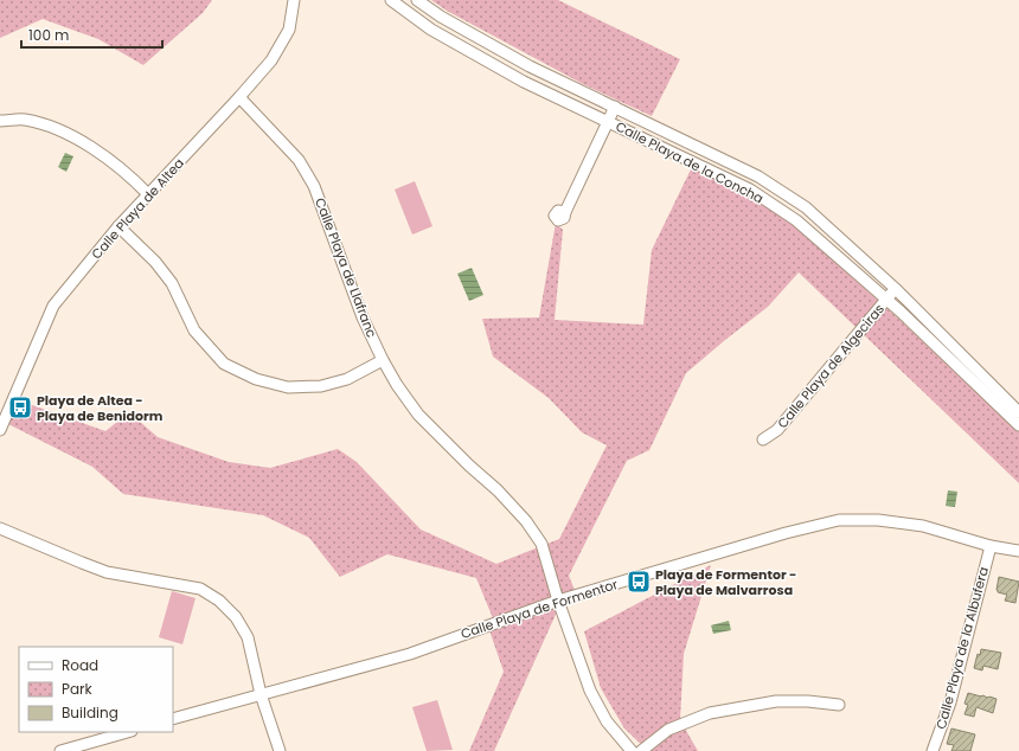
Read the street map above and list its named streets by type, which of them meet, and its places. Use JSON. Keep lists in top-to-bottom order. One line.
{"streets":{"street":["Calle Playa de la Concha","Calle Playa de Altea","Calle Playa de Llafranc","Calle Playa de Algeciras","Calle Playa de Formentor","Calle Playa de la Albufera"]},"crossings":[["Calle Playa de la Concha","Calle Playa de Algeciras"],["Calle Playa de Altea","Calle Playa de Llafranc"],["Calle Playa de Llafranc","Calle Playa de Formentor"],["Calle Playa de Formentor","Calle Playa de la Albufera"]],"places":{"bus stop":["Playa de Altea - Playa de Benidorm","Playa de Formentor - Playa de Malvarrosa"]},"legend":["Road","Park","Building"],"scale_bar":"100 m"}
